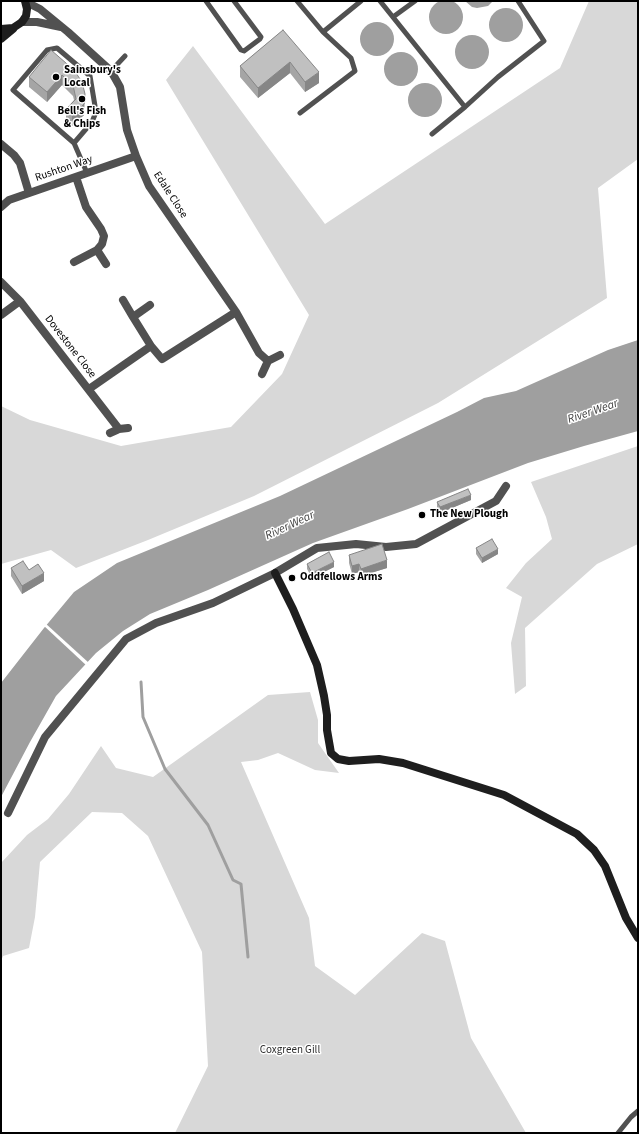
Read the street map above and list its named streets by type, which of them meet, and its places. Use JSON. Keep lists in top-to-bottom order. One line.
{"streets":{"street":["Rushton Way","Edale Close","Dovestone Close"]},"crossings":[["Rushton Way","Edale Close"]],"water":["River Wear"],"parks":["Coxgreen Gill"],"places":["Sainsbury's Local","Bell's Fish & Chips","The New Plough","Oddfellows Arms"]}
